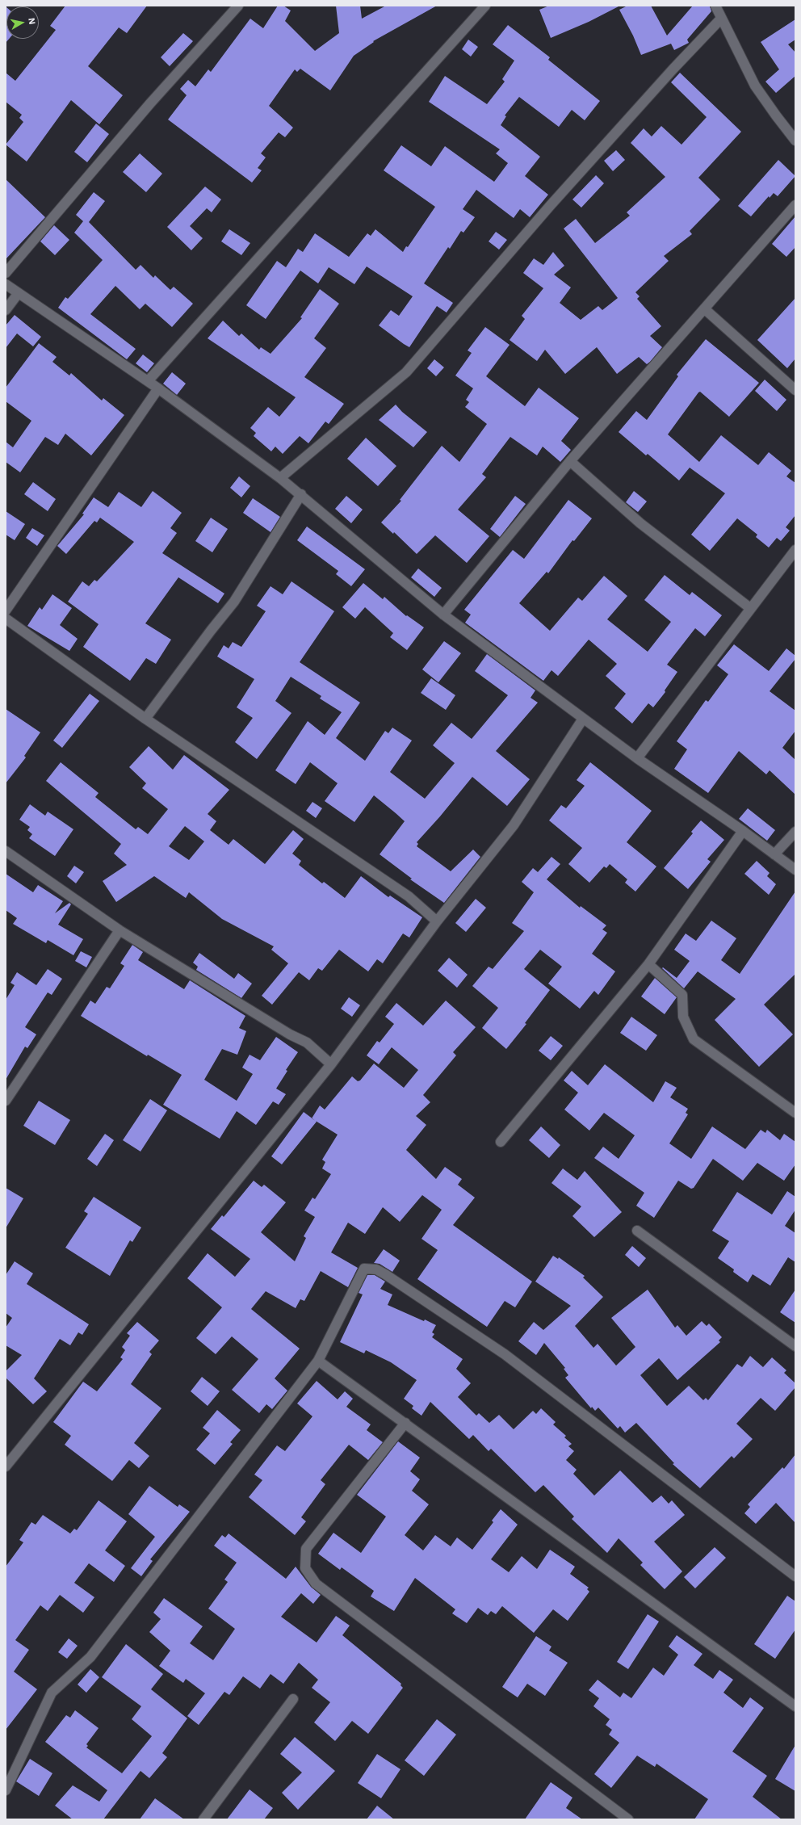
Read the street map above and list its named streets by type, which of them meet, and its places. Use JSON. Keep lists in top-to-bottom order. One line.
{"north":"right"}
